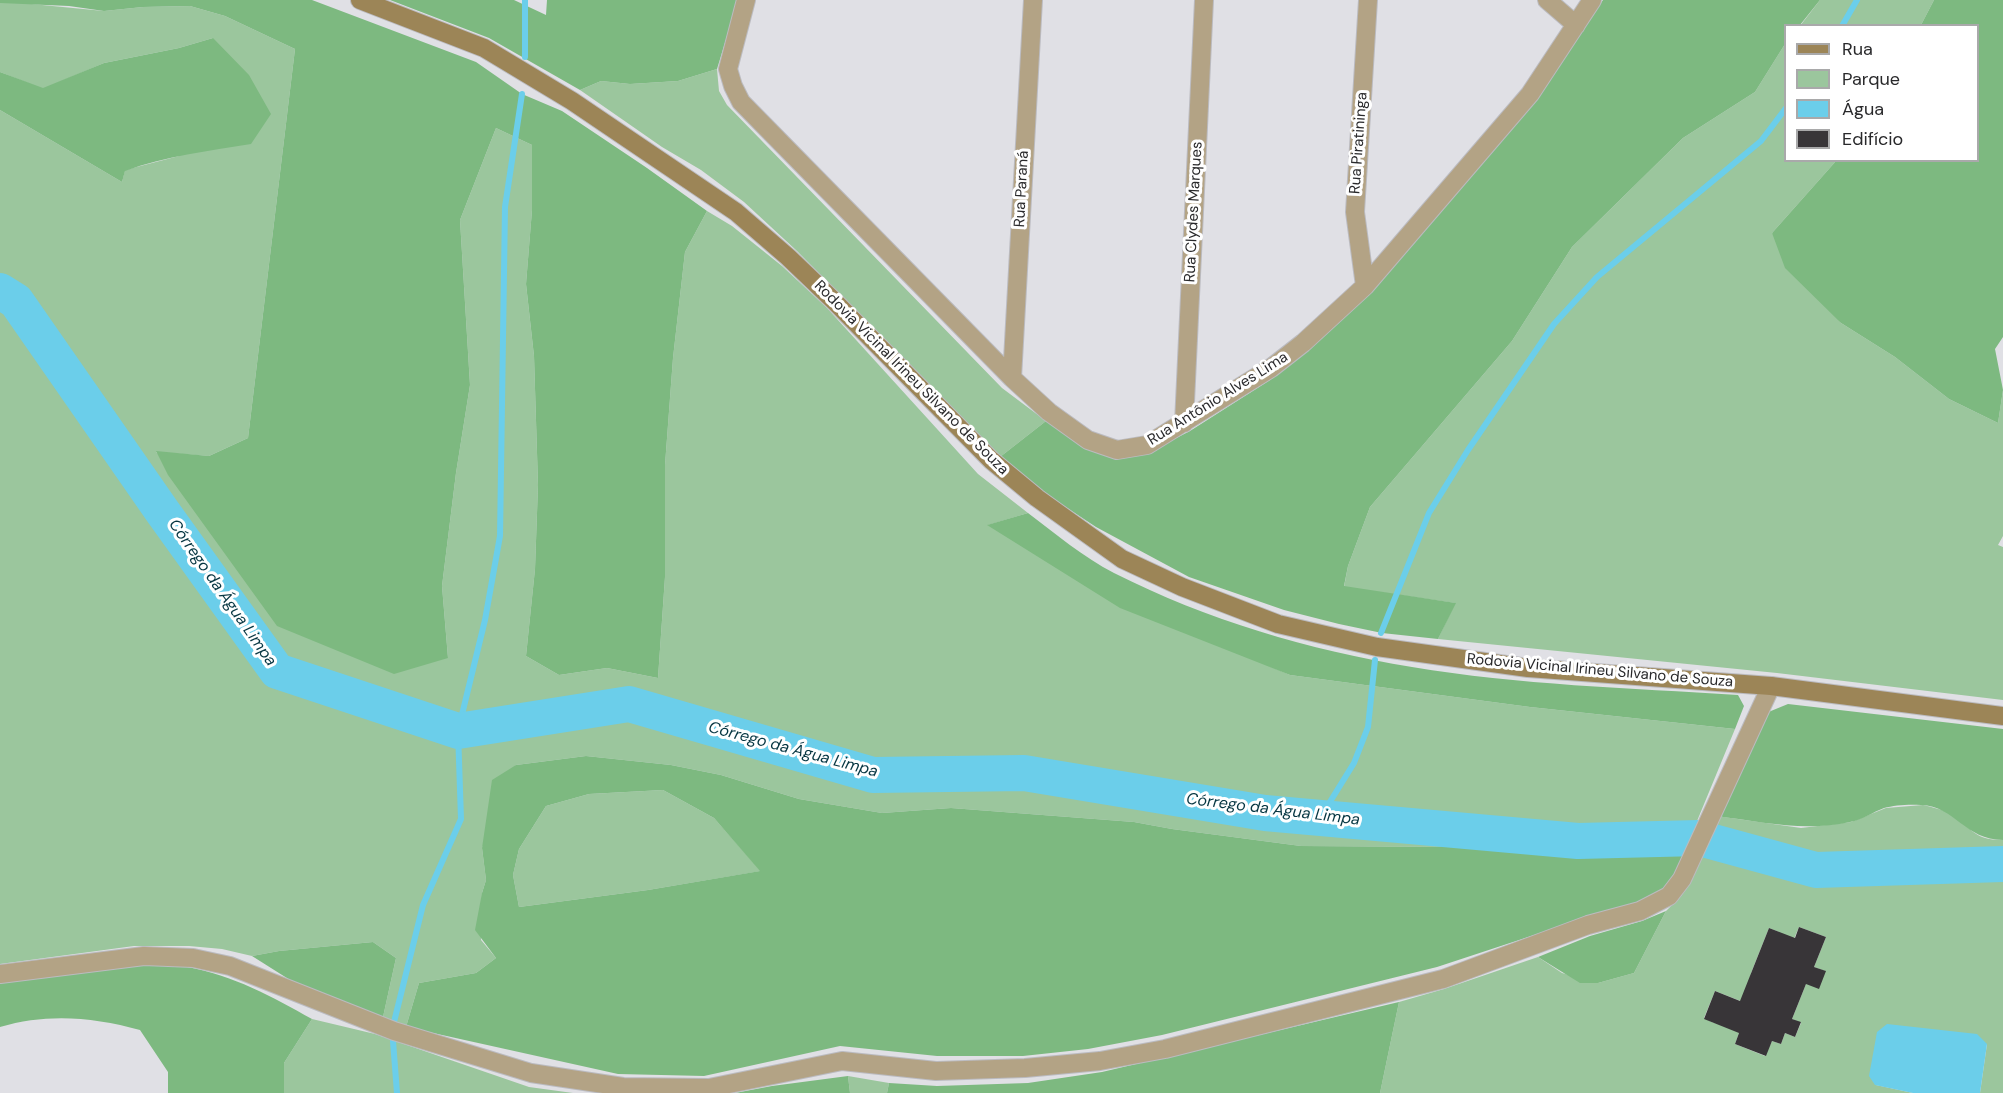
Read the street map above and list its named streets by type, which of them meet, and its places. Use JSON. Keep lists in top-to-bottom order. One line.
{"streets":{"main road":["Rodovia Vicinal Irineu Silvano de Souza"],"street":["Rua Piratininga","Rua Paraná","Rua Clydes Marques","Rua Antônio Alves Lima"]},"crossings":[["Rua Piratininga","Rua Antônio Alves Lima"],["Rua Paraná","Rua Antônio Alves Lima"],["Rua Clydes Marques","Rua Antônio Alves Lima"]],"water":["Córrego da Água Limpa"],"legend":["Rua","Parque","Água","Edifício"]}
